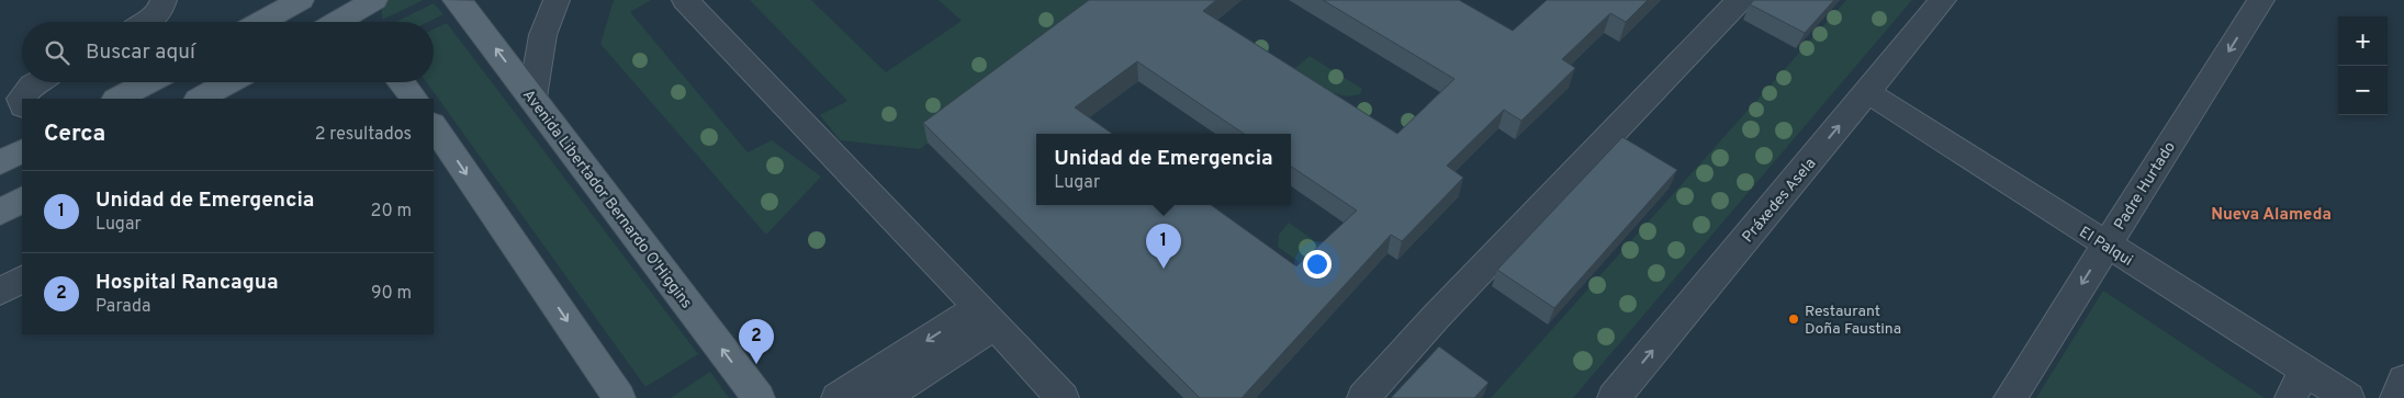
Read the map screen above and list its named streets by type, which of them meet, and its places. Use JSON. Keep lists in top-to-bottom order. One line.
{"streets":{"main road":["Avenida Libertador Bernardo O'Higgins"],"street":["Padre Hurtado","Práxedes Asela","El Palqui"]},"crossings":[["Padre Hurtado","El Palqui"],["Práxedes Asela","El Palqui"]],"one_way":["Padre Hurtado"],"districts":["Nueva Alameda"],"places":["Restaurant Doña Faustina"],"page":{"map_buttons":["+","−"],"search":"Buscar aquí","heading":["Cerca","2 resultados"],"popup":["Unidad de Emergencia","Lugar"],"list":[{"mark":"1","name":"Unidad de Emergencia","note":"Lugar","value":"20 m"},{"mark":"2","name":"Hospital Rancagua","note":"Parada","value":"90 m"}],"pins":["1","2"]}}
